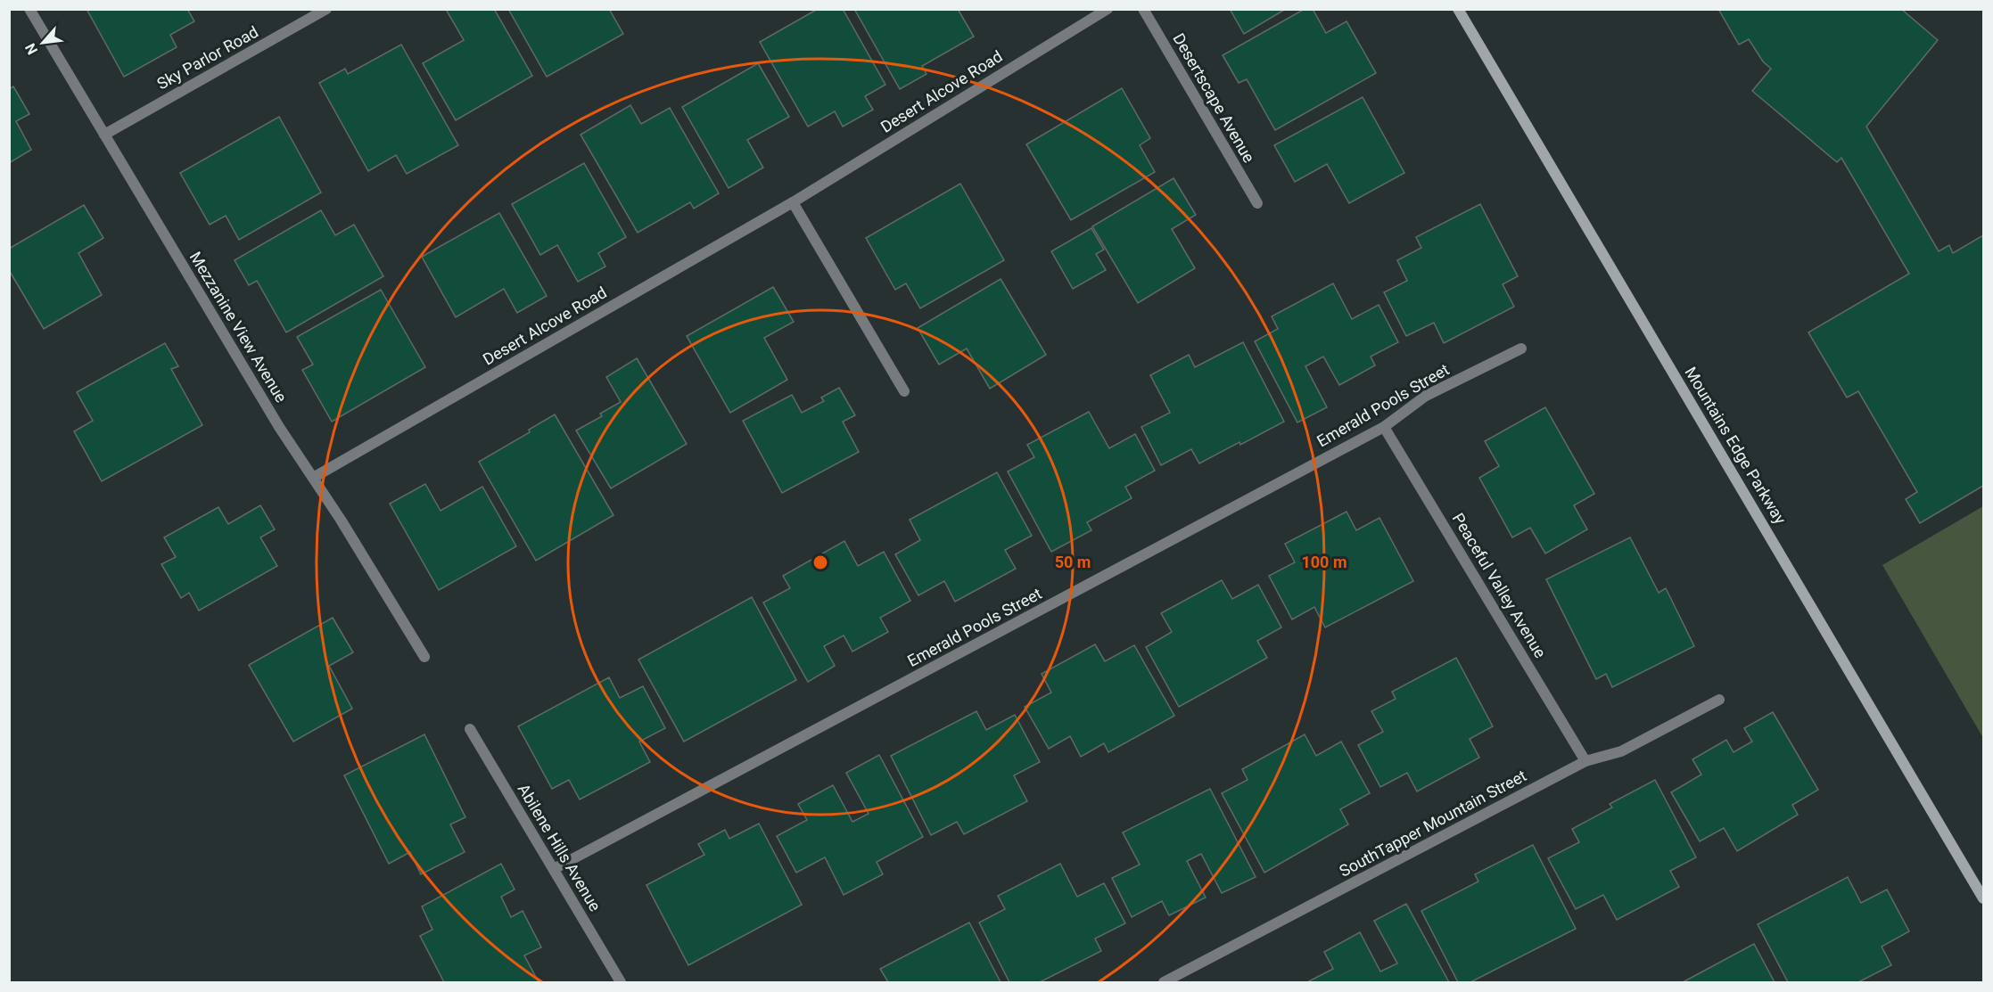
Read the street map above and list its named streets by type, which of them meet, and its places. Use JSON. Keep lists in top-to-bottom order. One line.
{"streets":{"street":["Sky Parlor Road","Desert Alcove Road","Desertscape Avenue","Mezzanine View Avenue","Emerald Pools Street","Mountains Edge Parkway","Peaceful Valley Avenue","SouthTapper Mountain Street","Abilene Hills Avenue"]},"crossings":[["Sky Parlor Road","Mezzanine View Avenue"],["Desert Alcove Road","Mezzanine View Avenue"],["Emerald Pools Street","Peaceful Valley Avenue"],["Emerald Pools Street","Abilene Hills Avenue"],["Peaceful Valley Avenue","SouthTapper Mountain Street"]],"north":"bottom left","rings":["50 m","100 m"]}
